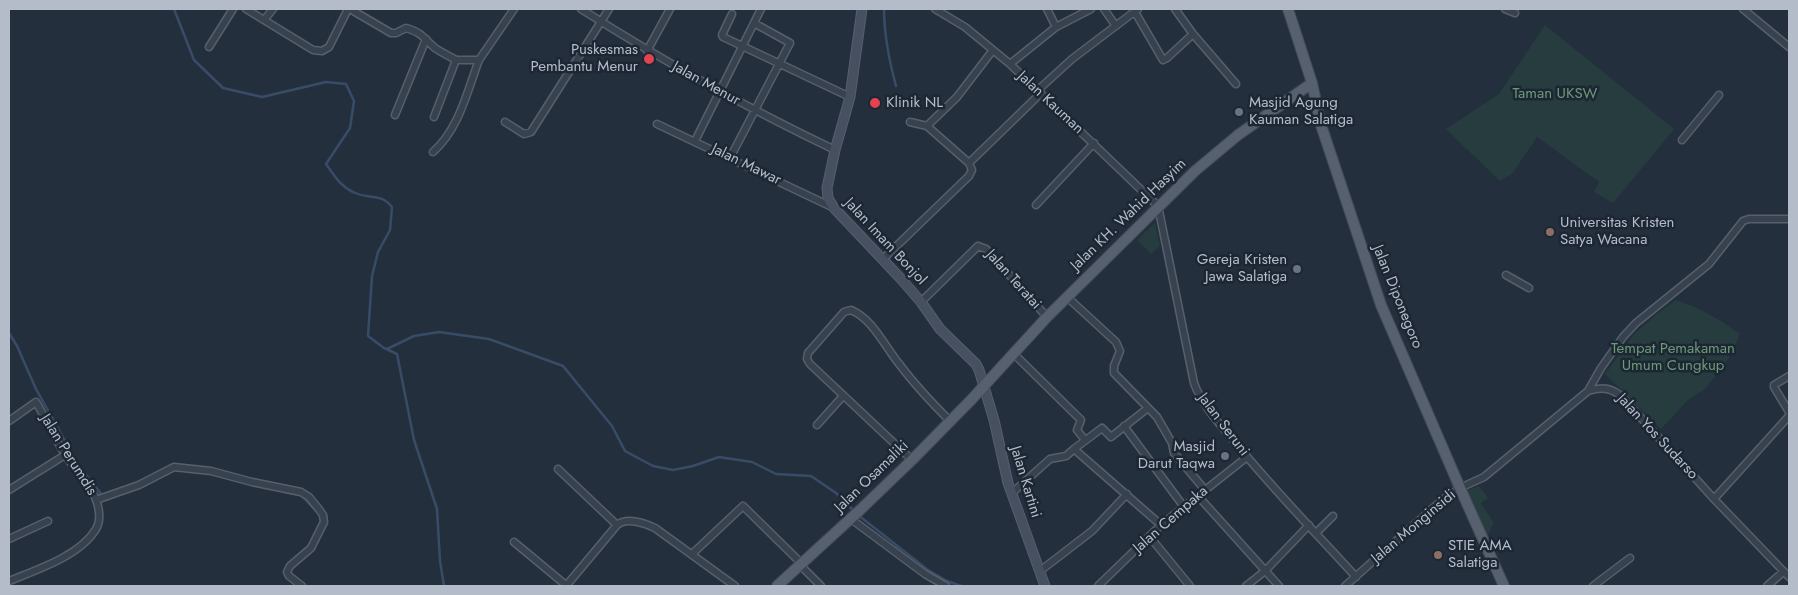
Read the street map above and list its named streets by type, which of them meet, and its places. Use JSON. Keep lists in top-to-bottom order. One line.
{"streets":{"main road":["Jalan KH. Wahid Hasyim","Jalan Imam Bonjol","Jalan Diponegoro","Jalan Osamaliki","Jalan Kartini"],"street":["Jalan Menur","Jalan Kauman","Jalan Mawar","Jalan Teratai","Jalan Seruni","Jalan Yos Sudarso","Jalan Perumdis","Jalan Cempaka","Jalan Monginsidi"]},"crossings":[["Jalan Menur","Jalan Imam Bonjol"],["Jalan Kauman","Jalan KH. Wahid Hasyim"],["Jalan Kauman","Jalan Seruni"],["Jalan Mawar","Jalan Imam Bonjol"],["Jalan KH. Wahid Hasyim","Jalan Imam Bonjol"],["Jalan KH. Wahid Hasyim","Jalan Teratai"],["Jalan KH. Wahid Hasyim","Jalan Diponegoro"],["Jalan KH. Wahid Hasyim","Jalan Seruni"],["Jalan KH. Wahid Hasyim","Jalan Osamaliki"],["Jalan KH. Wahid Hasyim","Jalan Kartini"],["Jalan Imam Bonjol","Jalan Teratai"],["Jalan Imam Bonjol","Jalan Osamaliki"],["Jalan Imam Bonjol","Jalan Kartini"],["Jalan Diponegoro","Jalan Monginsidi"],["Jalan Seruni","Jalan Cempaka"],["Jalan Seruni","Jalan Monginsidi"],["Jalan Osamaliki","Jalan Kartini"]],"parks":["Taman UKSW","Tempat Pemakaman Umum Cungkup"],"places":["Puskesmas Pembantu Menur","Klinik NL","Masjid Agung Kauman Salatiga","Universitas Kristen Satya Wacana","Gereja Kristen Jawa Salatiga","Masjid Darut Taqwa","STIE AMA Salatiga"]}
